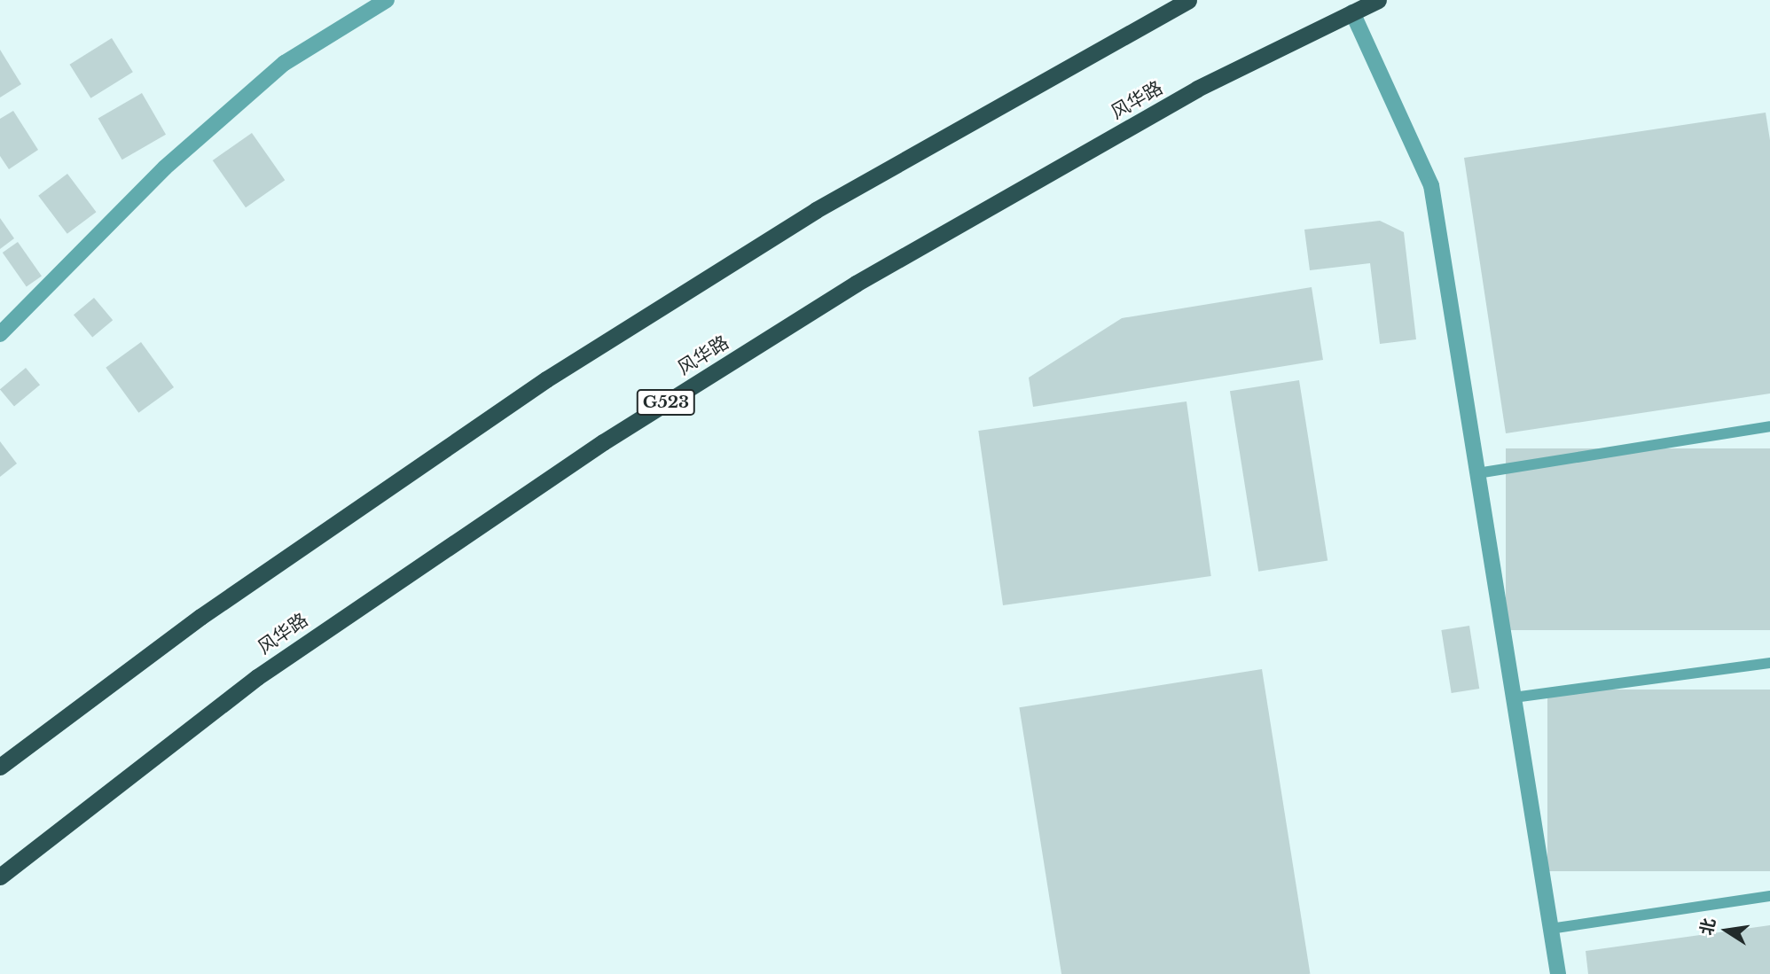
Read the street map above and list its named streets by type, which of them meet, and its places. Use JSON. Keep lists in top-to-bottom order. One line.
{"streets":{"highway":["风华路","G523"]},"north":"left"}
